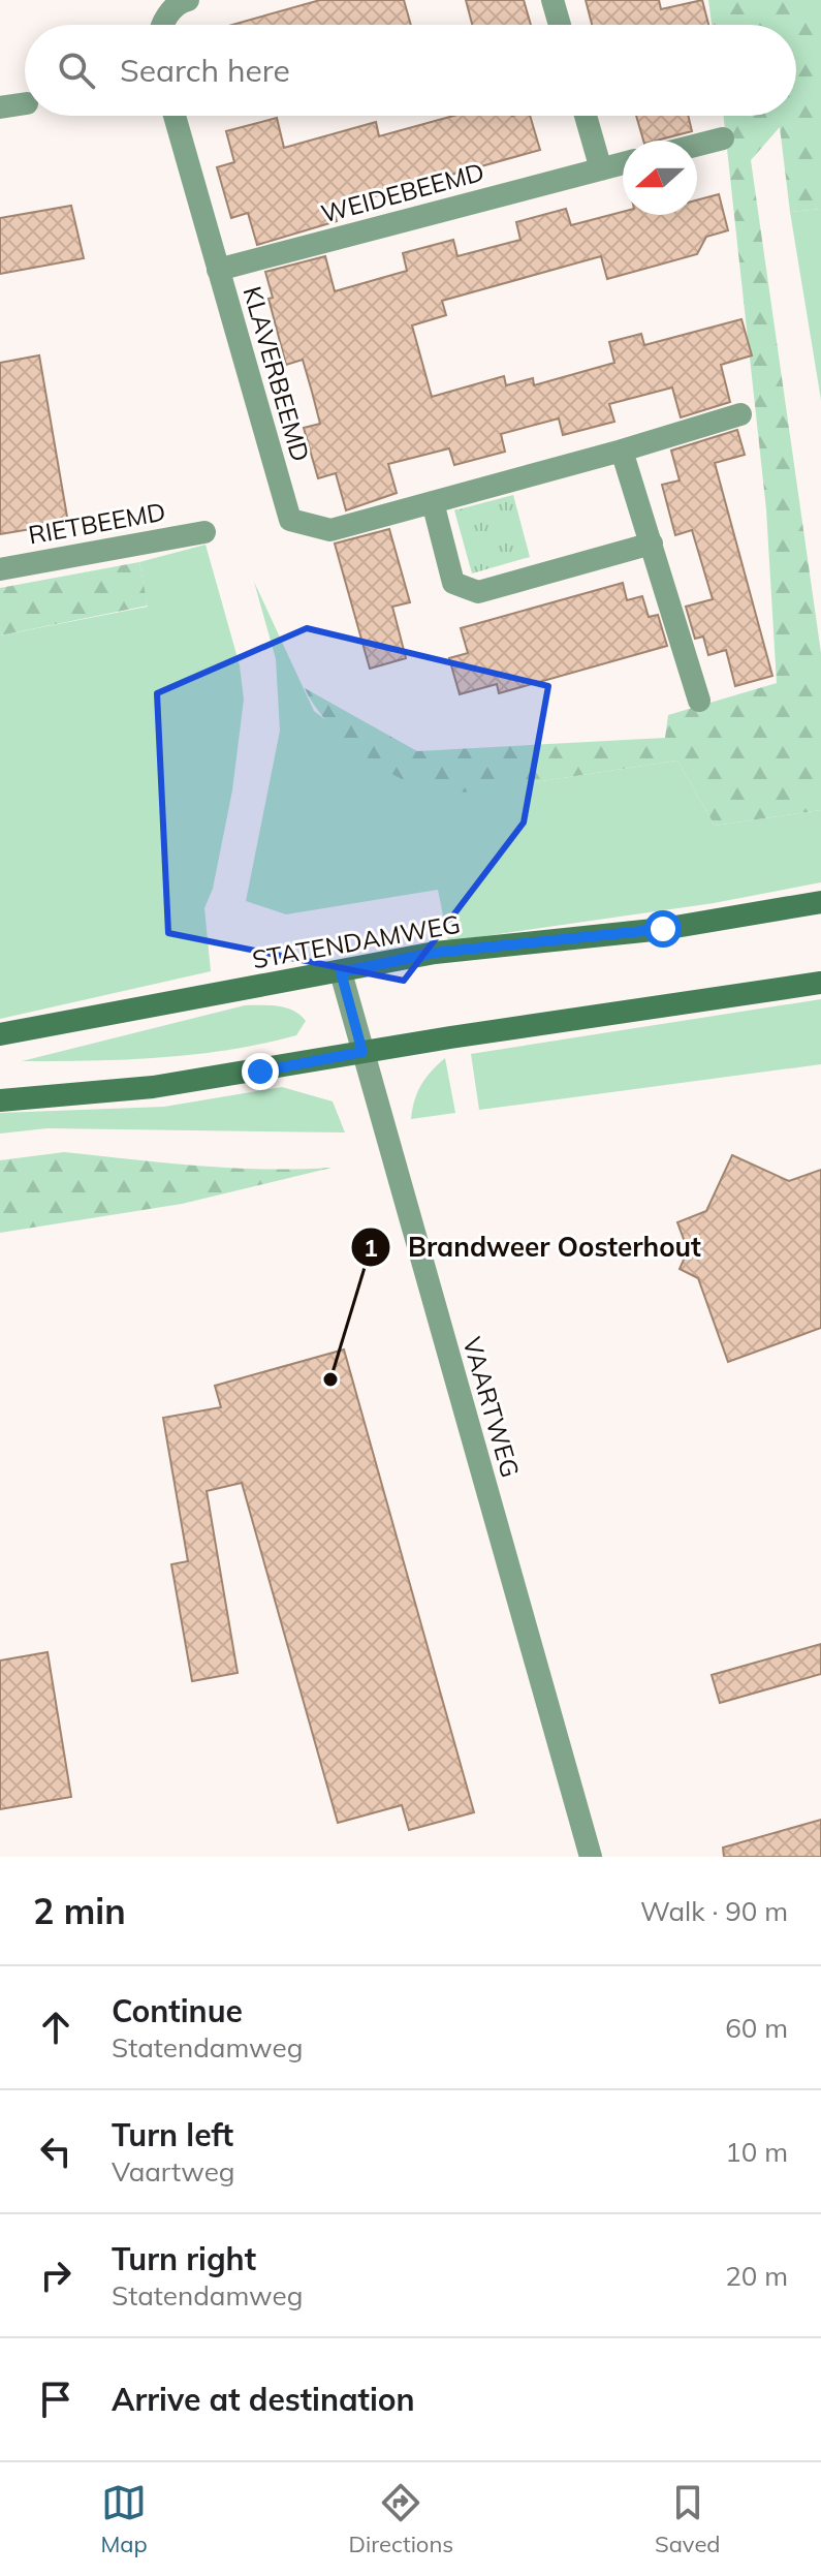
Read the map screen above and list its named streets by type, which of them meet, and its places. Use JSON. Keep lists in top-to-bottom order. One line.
{"streets":{"main road":["STATENDAMWEG"],"street":["WEIDEBEEMD","KLAVERBEEMD","RIETBEEMD","VAARTWEG"]},"crossings":[["WEIDEBEEMD","KLAVERBEEMD"],["STATENDAMWEG","VAARTWEG"]],"places":["Brandweer Oosterhout"],"north":"left","page":{"search":"Search here","heading":["2 min","Walk · 90 m"],"list":[["Continue","Statendamweg","60 m"],["Turn left","Vaartweg","10 m"],["Turn right","Statendamweg","20 m"],"Arrive at destination"],"nav":["Map","Directions","Saved"]}}
